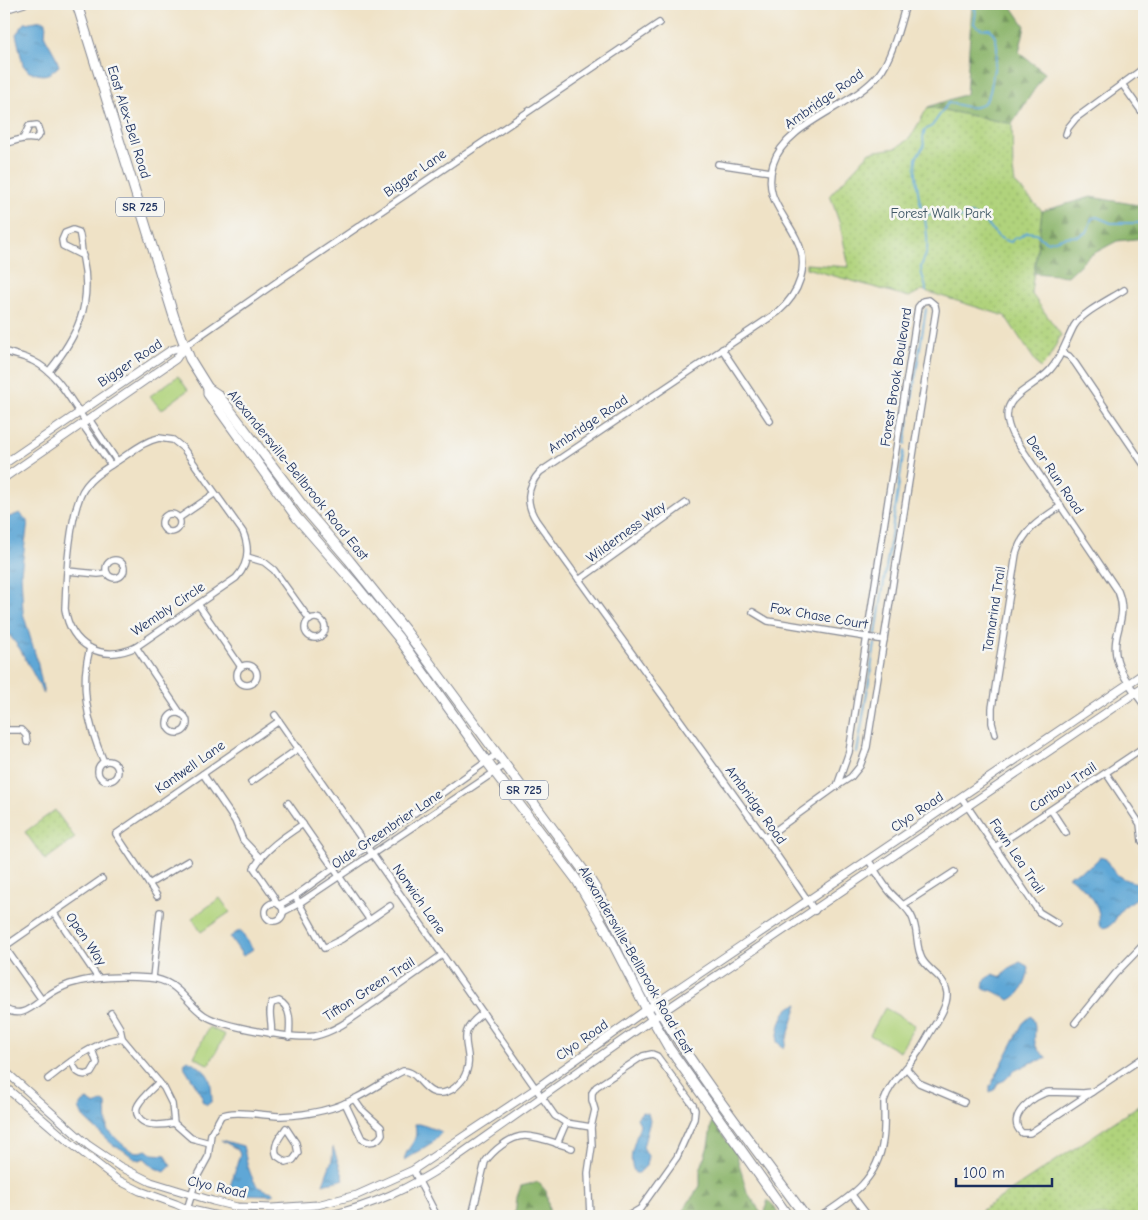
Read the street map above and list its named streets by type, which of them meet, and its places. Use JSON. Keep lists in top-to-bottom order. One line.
{"streets":{"main road":["East Alex-Bell Road","SR 725","Alexandersville-Bellbrook Road East"],"street":["Ambridge Road","Bigger Lane","Bigger Road","Forest Brook Boulevard","Deer Run Road","Wilderness Way","Wembly Circle","Tamarind Trail","Fox Chase Court","Kantwell Lane","Caribou Trail","Clyo Road","Olde Greenbrier Lane","Fawn Lea Trail","Norwich Lane","Open Way","Tifton Green Trail"]},"crossings":[["Ambridge Road","Forest Brook Boulevard"],["Ambridge Road","Wilderness Way"],["Ambridge Road","Clyo Road"],["East Alex-Bell Road","Bigger Lane"],["East Alex-Bell Road","Bigger Road"],["East Alex-Bell Road","Alexandersville-Bellbrook Road East"],["Bigger Lane","Bigger Road"],["Forest Brook Boulevard","Fox Chase Court"],["Alexandersville-Bellbrook Road East","Clyo Road"],["Alexandersville-Bellbrook Road East","Olde Greenbrier Lane"],["Deer Run Road","Tamarind Trail"],["Deer Run Road","Clyo Road"],["Kantwell Lane","Norwich Lane"],["Caribou Trail","Fawn Lea Trail"],["Clyo Road","Fawn Lea Trail"],["Clyo Road","Norwich Lane"],["Olde Greenbrier Lane","Norwich Lane"],["Norwich Lane","Tifton Green Trail"],["Open Way","Tifton Green Trail"]],"parks":["Forest Walk Park"],"scale_bar":"100 m"}
